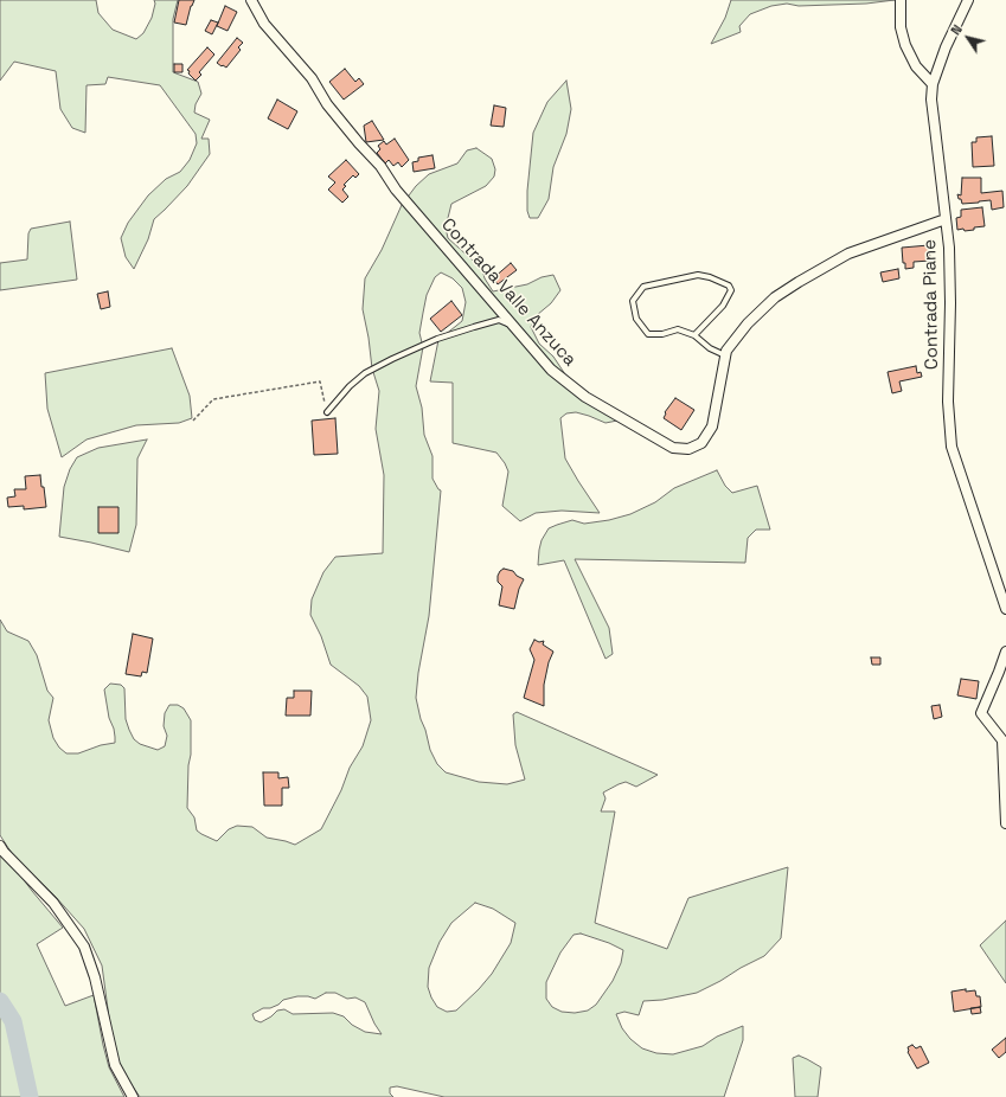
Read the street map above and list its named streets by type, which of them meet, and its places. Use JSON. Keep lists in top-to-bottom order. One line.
{"streets":{"street":["Contrada Valle Anzuca","Contrada Piane"]},"crossings":[["Contrada Valle Anzuca","Contrada Piane"]],"north":"top left"}
